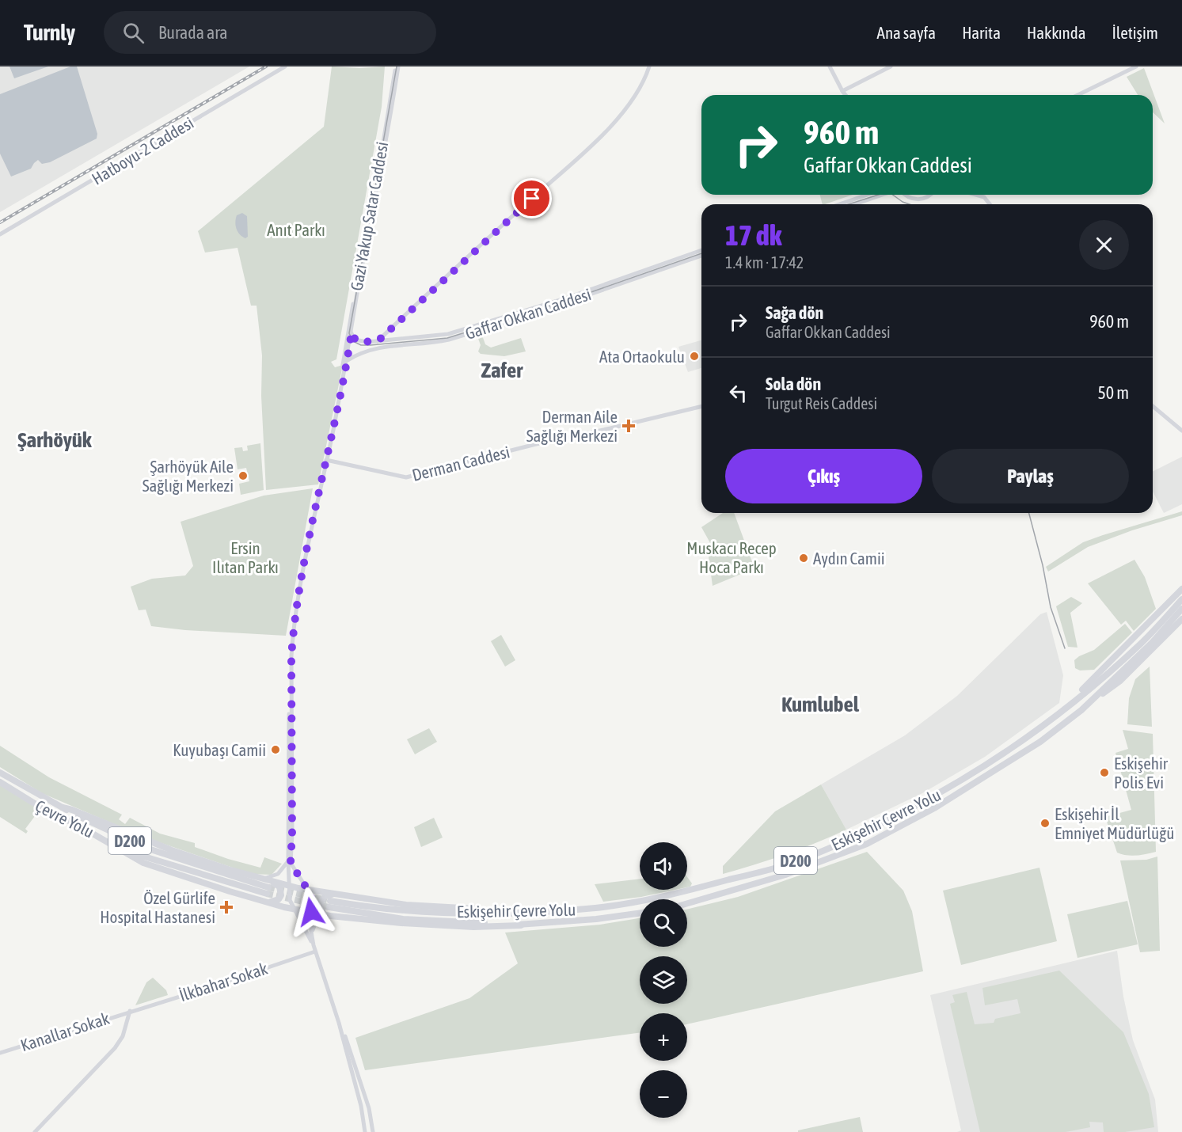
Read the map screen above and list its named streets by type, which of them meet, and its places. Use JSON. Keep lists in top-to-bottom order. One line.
{"streets":{"highway":["Çevre Yolu","Eskişehir Çevre Yolu","D200"],"main road":["Hatboyu-2 Caddesi","Gazi Yakup Satar Caddesi","Gaffar Okkan Caddesi","Derman Caddesi","İlkbahar Sokak","Kanallar Sokak"]},"crossings":[["Gazi Yakup Satar Caddesi","Gaffar Okkan Caddesi"],["Gazi Yakup Satar Caddesi","Derman Caddesi"],["Çevre Yolu","D200"],["İlkbahar Sokak","Kanallar Sokak"]],"districts":["Zafer","Şarhöyük","Kumlubel"],"parks":["Anıt Parkı","Ersin Ilıtan Parkı","Muskacı Recep Hoca Parkı"],"places":{"other":["Ata Ortaokulu","Şarhöyük Aile Sağlığı Merkezi","Aydın Camii","Kuyubaşı Camii","Eskişehir Polis Evi","Eskişehir İl Emniyet Müdürlüğü"],"health":["Derman Aile Sağlığı Merkezi","Özel Gürlife Hospital Hastanesi"]},"page":{"header":"Turnly","search":"Burada ara","nav":["Ana sayfa","Harita","Hakkında","İletişim"],"turn":["960 m","Gaffar Okkan Caddesi"],"heading":["17 dk","1.4 km · 17:42"],"list":[{"name":"Sağa dön","note":"Gaffar Okkan Caddesi","value":"960 m"},{"name":"Sola dön","note":"Turgut Reis Caddesi","value":"50 m"}],"buttons":["Çıkış","Paylaş"],"map_buttons":["+","−"]}}
